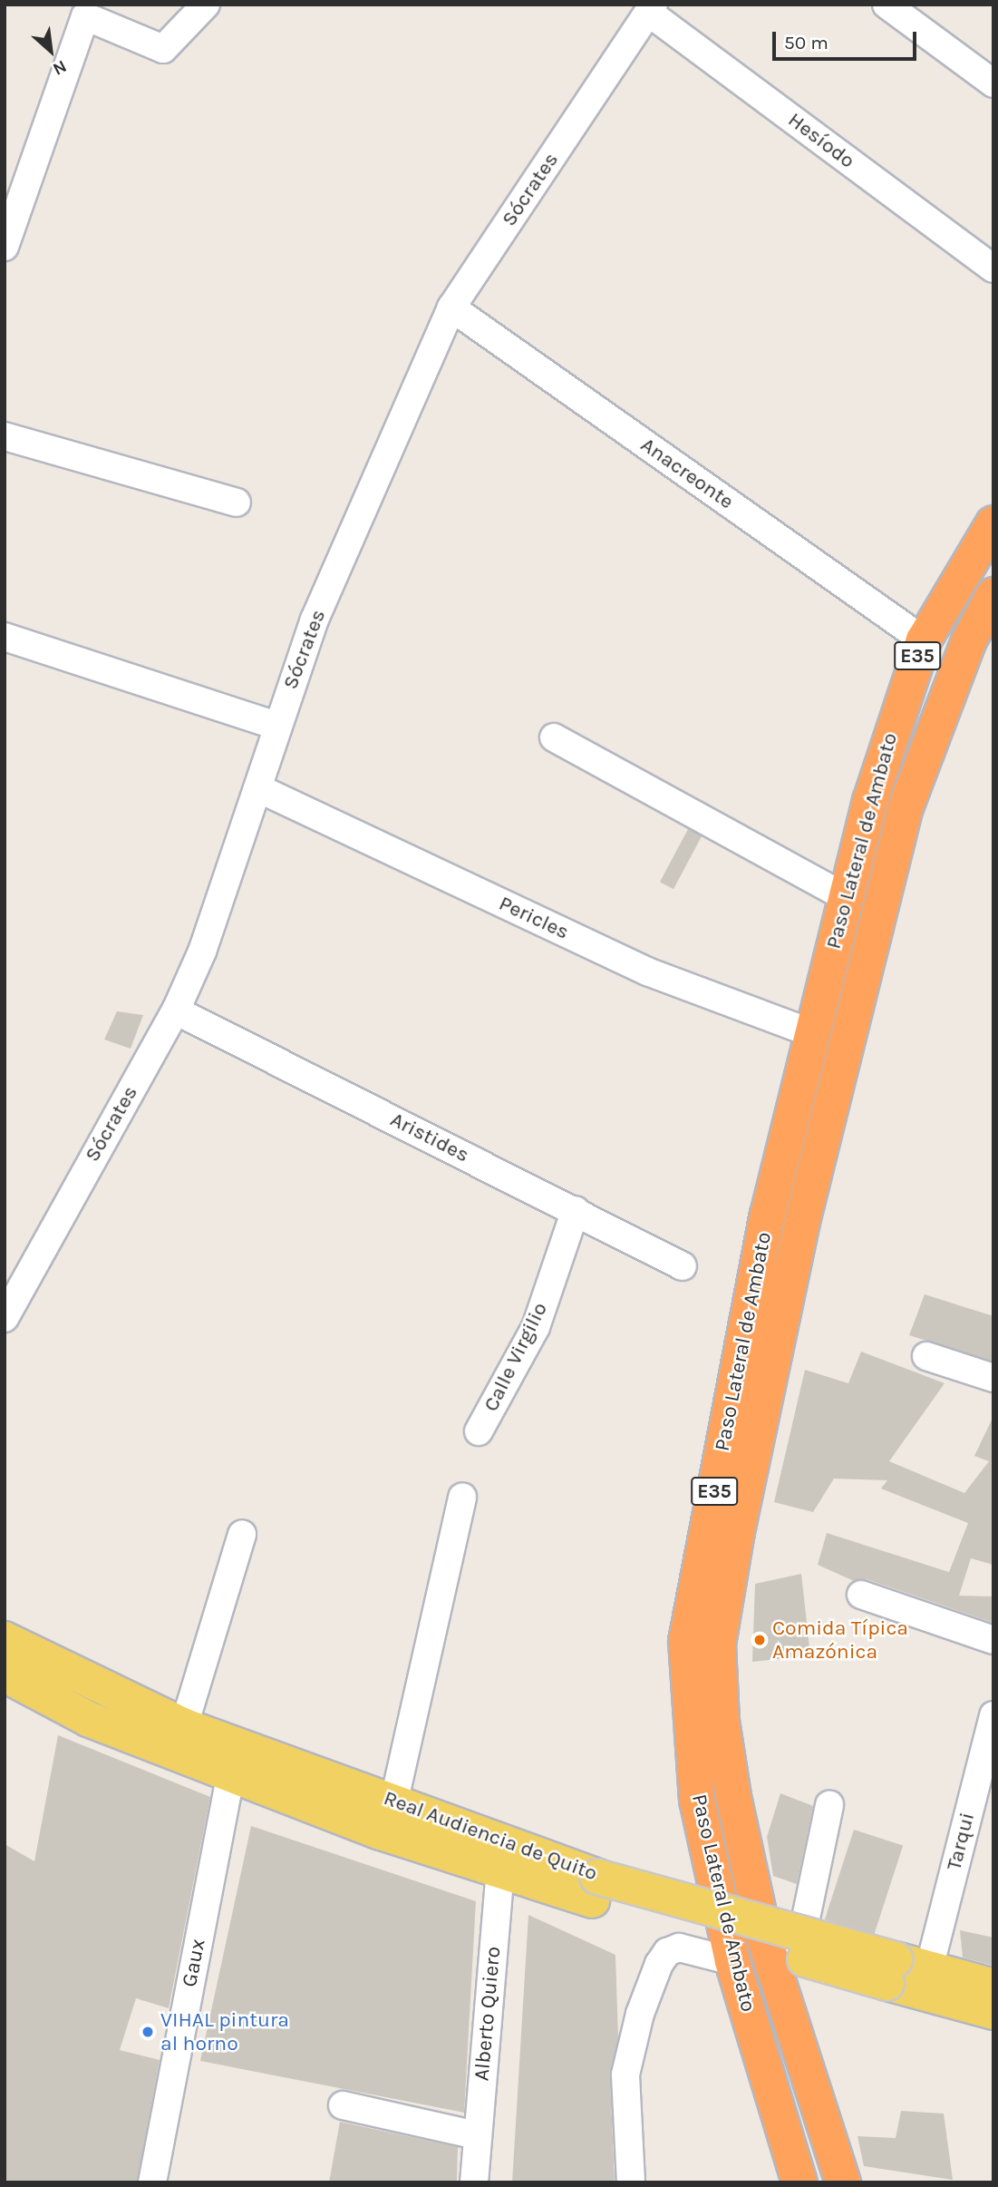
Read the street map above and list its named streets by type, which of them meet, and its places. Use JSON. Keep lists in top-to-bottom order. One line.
{"streets":{"highway":["E35","Paso Lateral de Ambato"],"main road":["Real Audiencia de Quito"],"street":["Hesíodo","Sócrates","Anacreonte","Pericles","Aristides","Calle Virgilio","Tarqui","Gaux","Alberto Quiero"]},"crossings":[["Hesíodo","Sócrates"],["Sócrates","Anacreonte"],["Sócrates","Pericles"],["Sócrates","Aristides"],["Anacreonte","Paso Lateral de Ambato"],["Paso Lateral de Ambato","Pericles"],["Aristides","Calle Virgilio"],["Real Audiencia de Quito","Tarqui"],["Real Audiencia de Quito","Gaux"],["Real Audiencia de Quito","Alberto Quiero"]],"places":["Comida Típica Amazónica","VIHAL pintura al horno"],"scale_bar":"50 m","north":"bottom right"}
